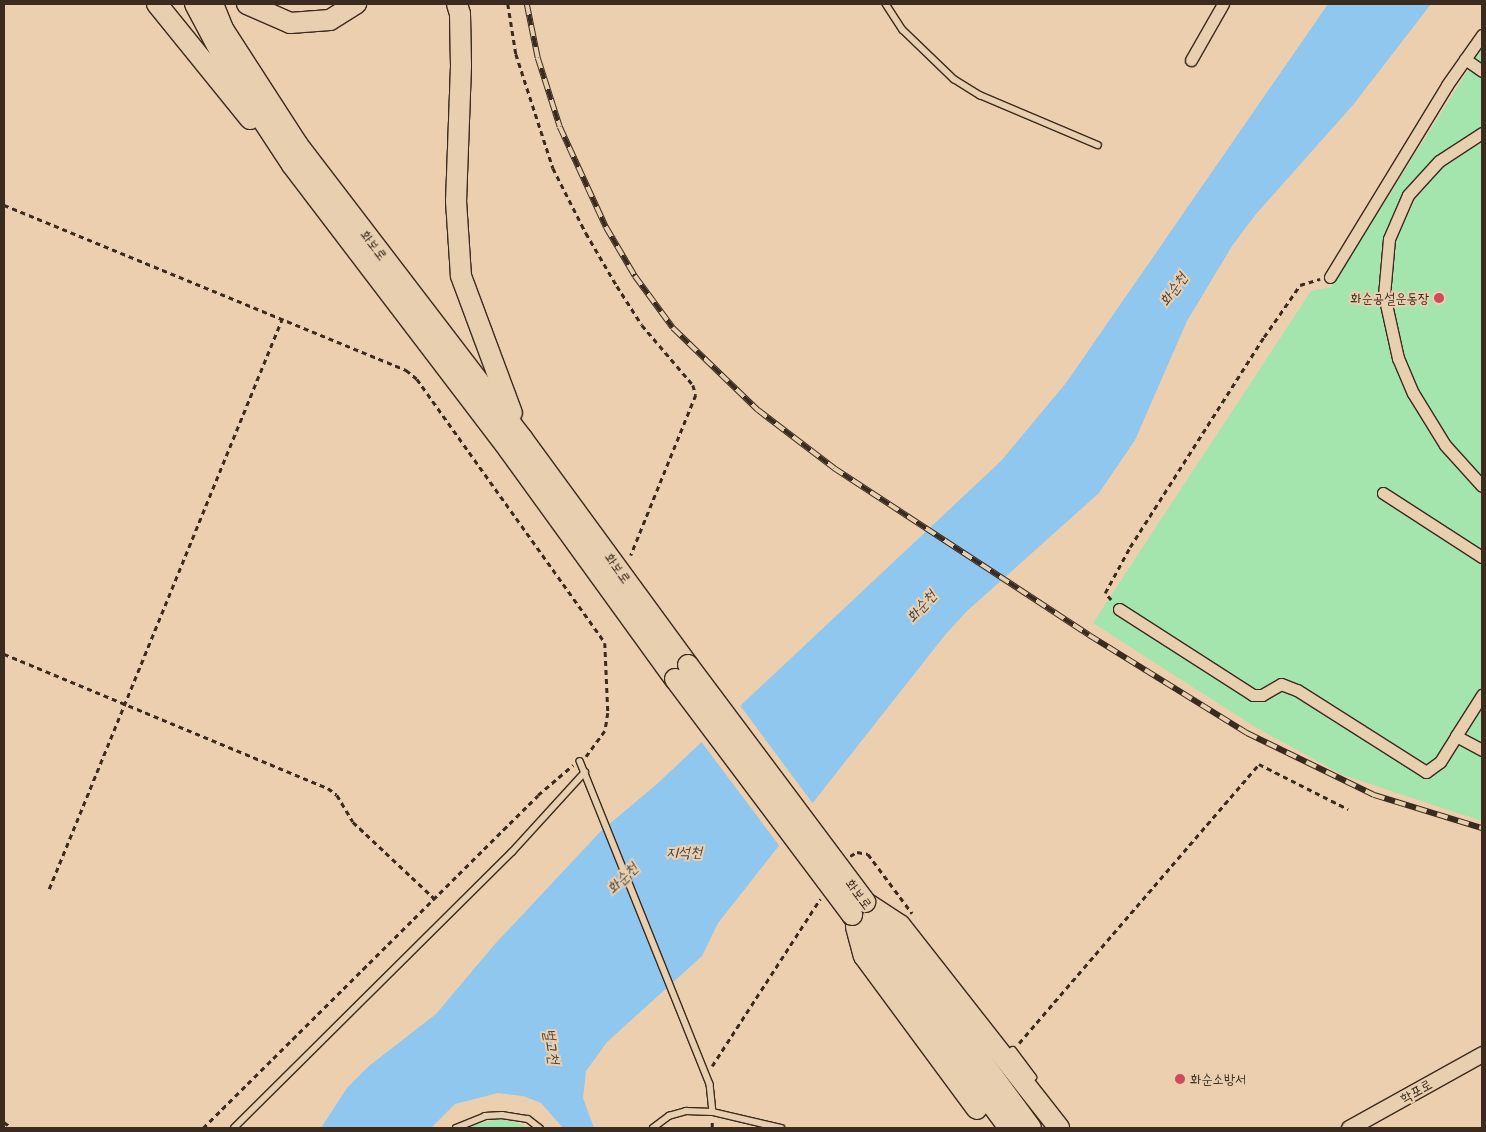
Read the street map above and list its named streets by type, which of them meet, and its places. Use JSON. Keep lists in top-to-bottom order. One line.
{"streets":{"highway":["화보로"],"street":["학포로"]},"water":["화순천","지석천","벌고천"],"places":["화순공설운동장","화순소방서"]}
